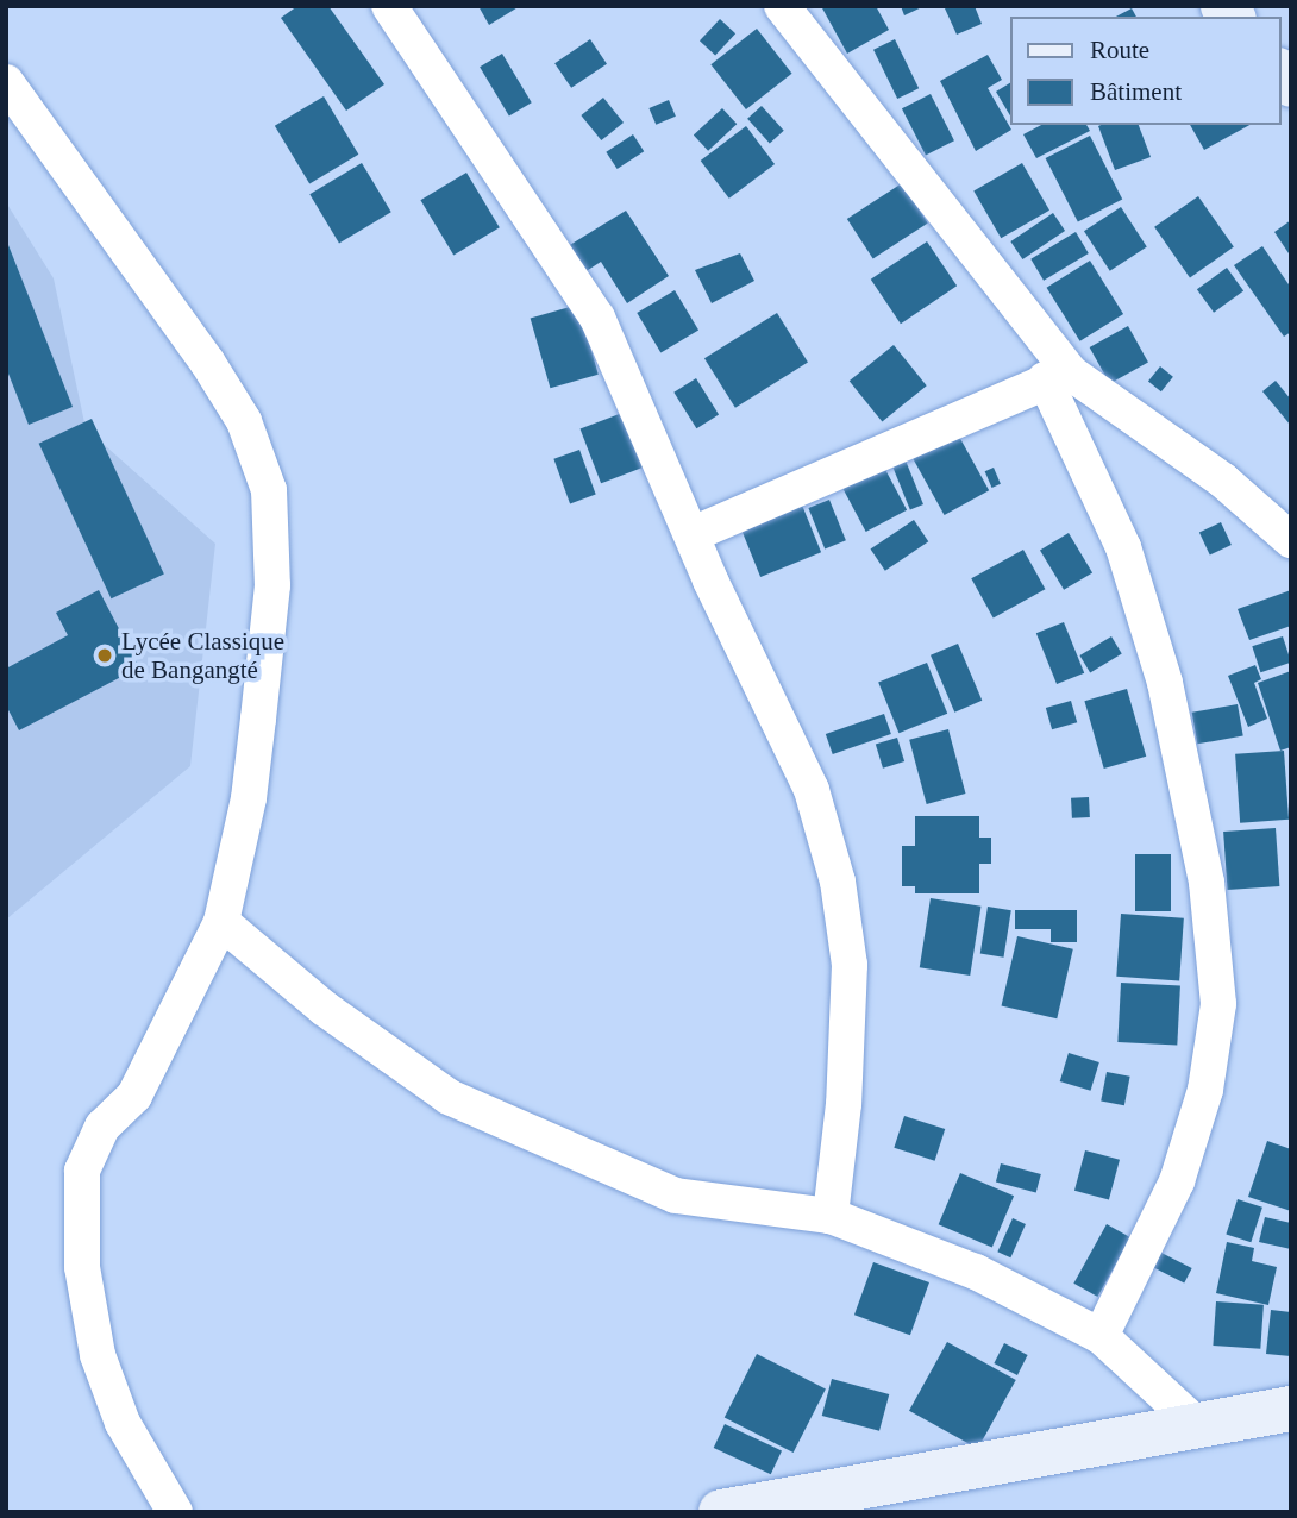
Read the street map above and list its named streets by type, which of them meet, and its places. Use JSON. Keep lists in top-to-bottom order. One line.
{"places":["Lycée Classique de Bangangté"],"legend":["Route","Bâtiment"]}
